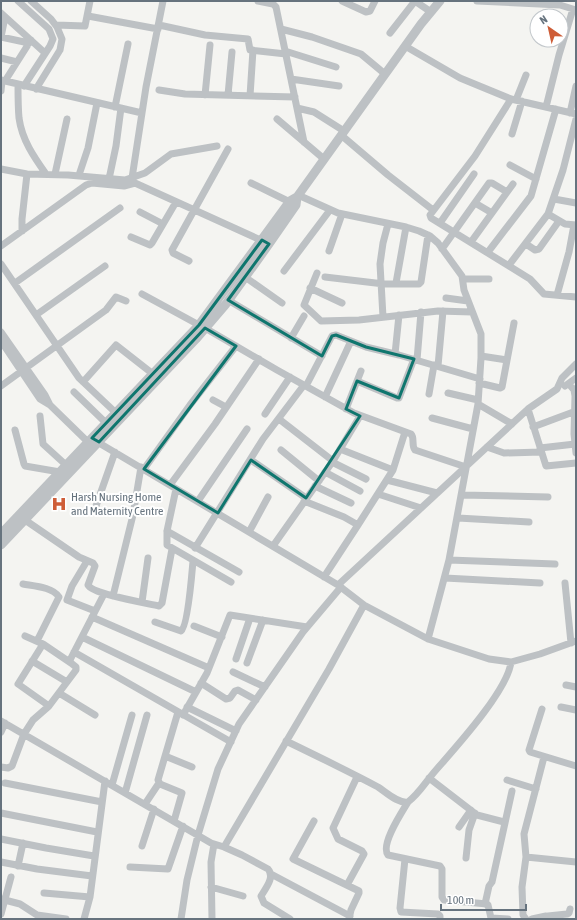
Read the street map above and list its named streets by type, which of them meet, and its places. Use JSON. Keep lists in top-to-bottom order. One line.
{"places":{"hospital":["Harsh Nursing Home and Maternity Centre"]},"scale_bar":"100 m","north":"top left"}
